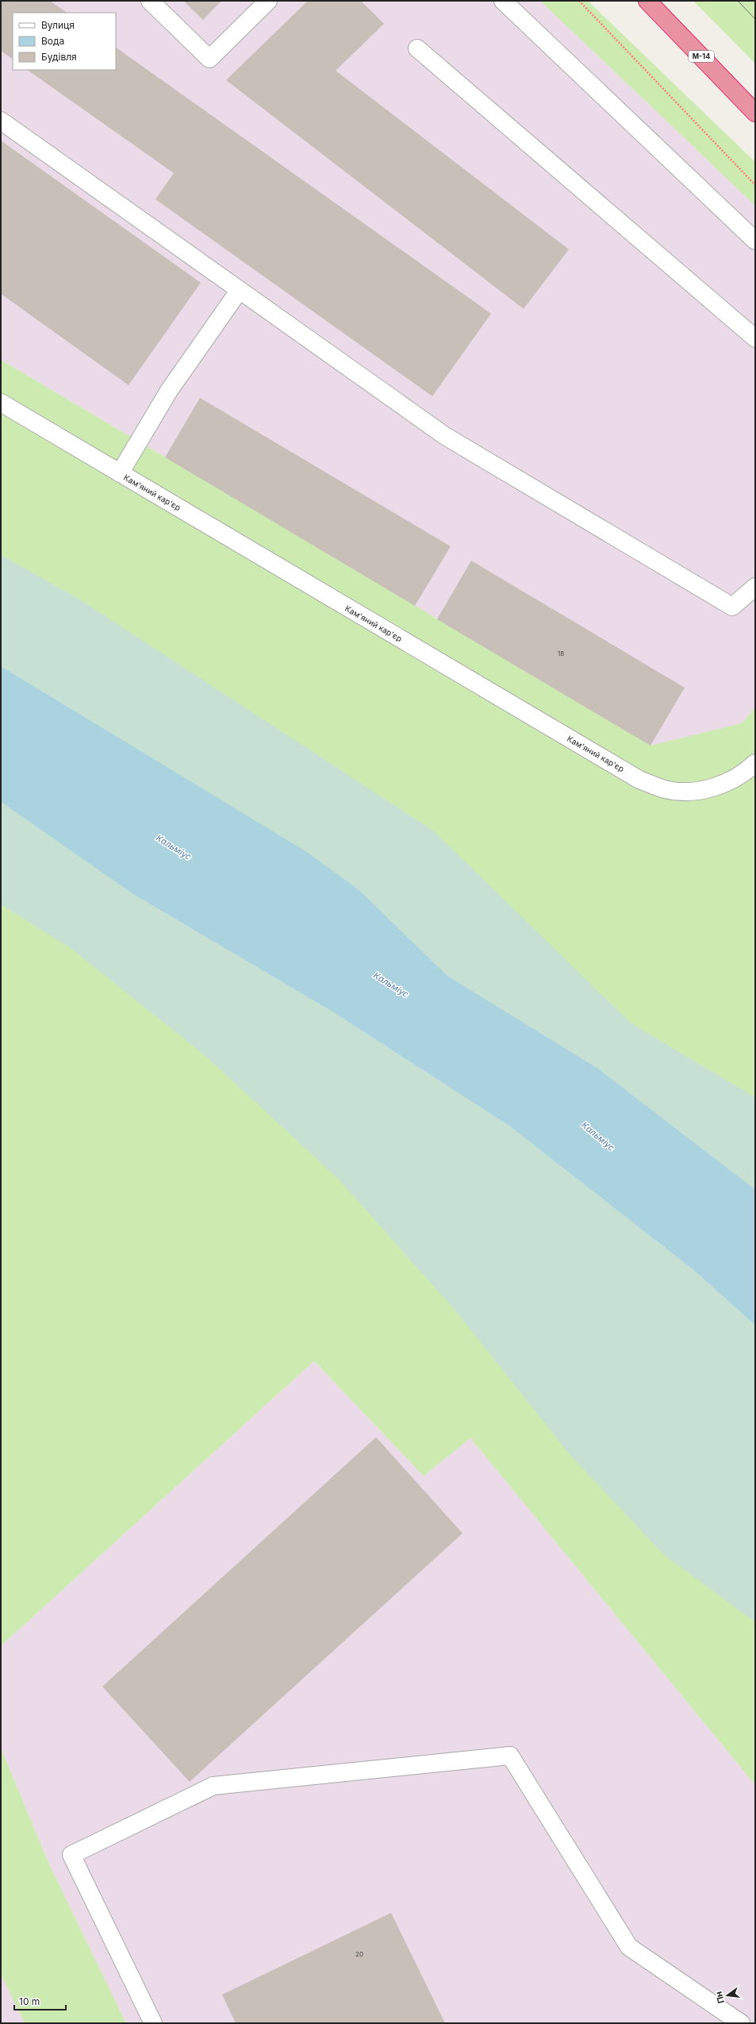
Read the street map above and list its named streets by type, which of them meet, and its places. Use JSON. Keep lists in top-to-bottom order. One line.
{"streets":{"highway":["М-14"],"street":["Кам'яний кар'єр"]},"water":["Кальміус"],"house_numbers":["18","20"],"legend":["Вулиця","Вода","Будівля"],"scale_bar":"10 m","north":"left"}
